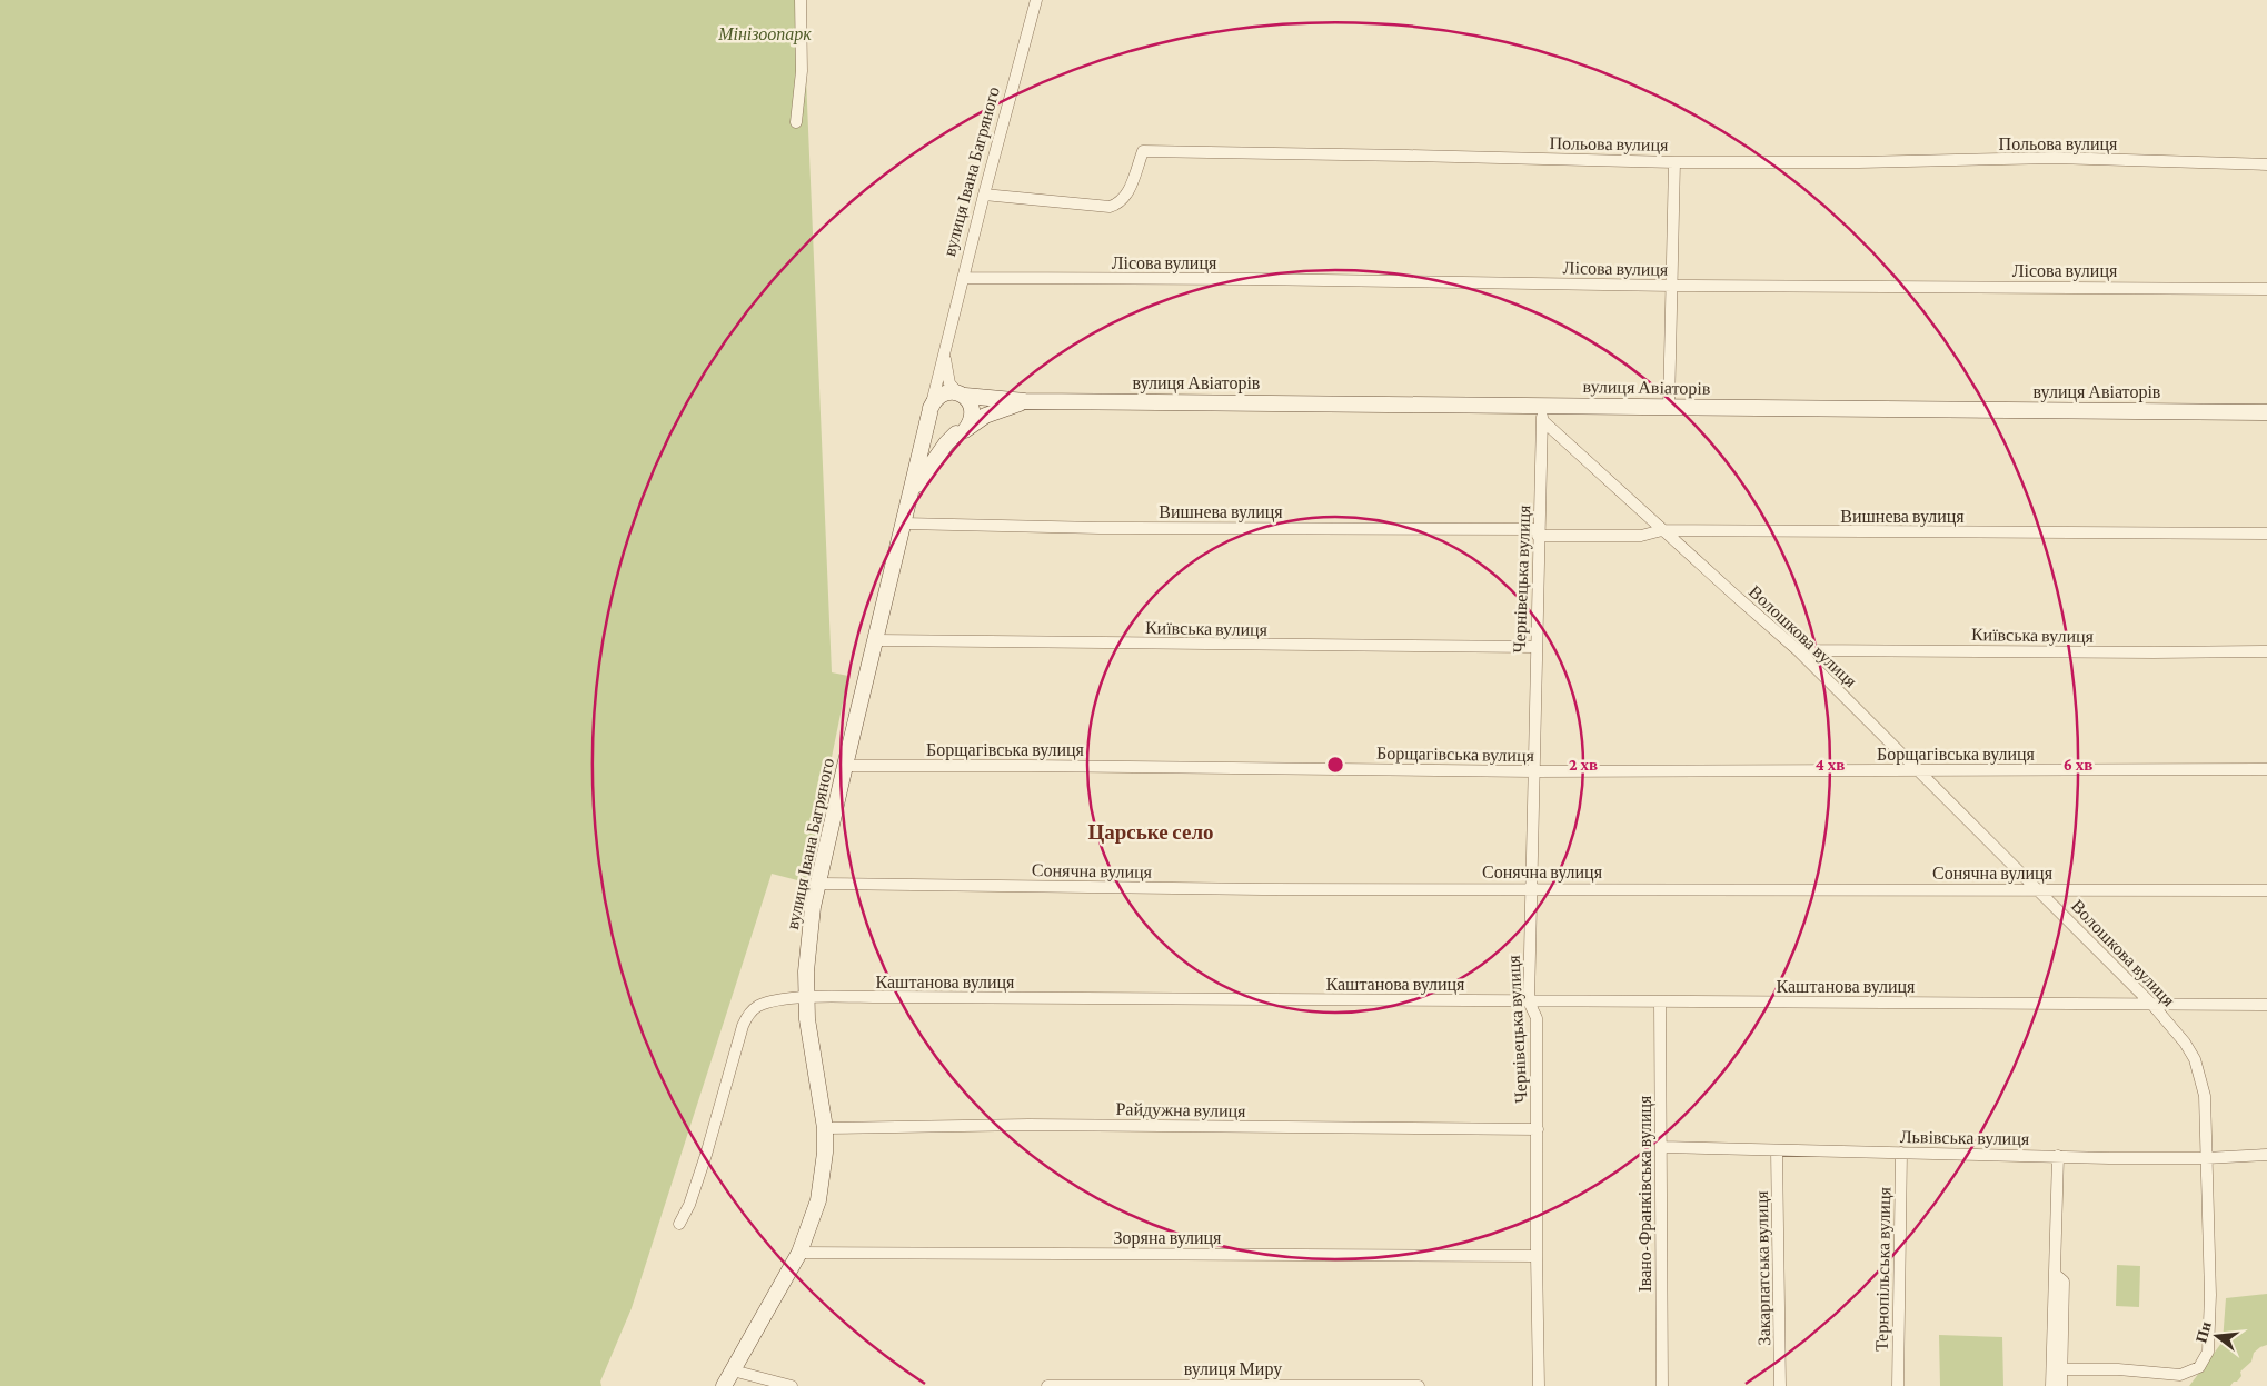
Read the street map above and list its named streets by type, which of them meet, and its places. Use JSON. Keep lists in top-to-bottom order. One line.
{"streets":{"main road":["вулиця Івана Багряного","вулиця Авіаторів"],"street":["Польова вулиця","Лісова вулиця","Вишнева вулиця","Чернівецька вулиця","Київська вулиця","Волошкова вулиця","Борщагівська вулиця","Сонячна вулиця","Каштанова вулиця","Райдужна вулиця","Львівська вулиця","Івано-Франківська вулиця","Зоряна вулиця","Закарпатська вулиця","Тернопільська вулиця","вулиця Миру"]},"crossings":[["Польова вулиця","вулиця Івана Багряного"],["вулиця Івана Багряного","Лісова вулиця"],["вулиця Івана Багряного","вулиця Авіаторів"],["вулиця Івана Багряного","Вишнева вулиця"],["вулиця Івана Багряного","Київська вулиця"],["вулиця Івана Багряного","Борщагівська вулиця"],["вулиця Івана Багряного","Сонячна вулиця"],["вулиця Івана Багряного","Каштанова вулиця"],["вулиця Івана Багряного","Райдужна вулиця"],["вулиця Івана Багряного","Зоряна вулиця"],["вулиця Авіаторів","Чернівецька вулиця"],["Вишнева вулиця","Чернівецька вулиця"],["Вишнева вулиця","Волошкова вулиця"],["Чернівецька вулиця","Київська вулиця"],["Чернівецька вулиця","Волошкова вулиця"],["Чернівецька вулиця","Борщагівська вулиця"],["Чернівецька вулиця","Сонячна вулиця"],["Чернівецька вулиця","Каштанова вулиця"],["Чернівецька вулиця","Райдужна вулиця"],["Чернівецька вулиця","Зоряна вулиця"],["Київська вулиця","Волошкова вулиця"],["Волошкова вулиця","Борщагівська вулиця"],["Волошкова вулиця","Сонячна вулиця"],["Волошкова вулиця","Каштанова вулиця"],["Волошкова вулиця","Львівська вулиця"],["Каштанова вулиця","Івано-Франківська вулиця"],["Львівська вулиця","Івано-Франківська вулиця"],["Львівська вулиця","Закарпатська вулиця"],["Львівська вулиця","Тернопільська вулиця"]],"districts":["Царське село"],"parks":["Мінізоопарк"],"north":"left","rings":["2 хв","4 хв","6 хв"]}
